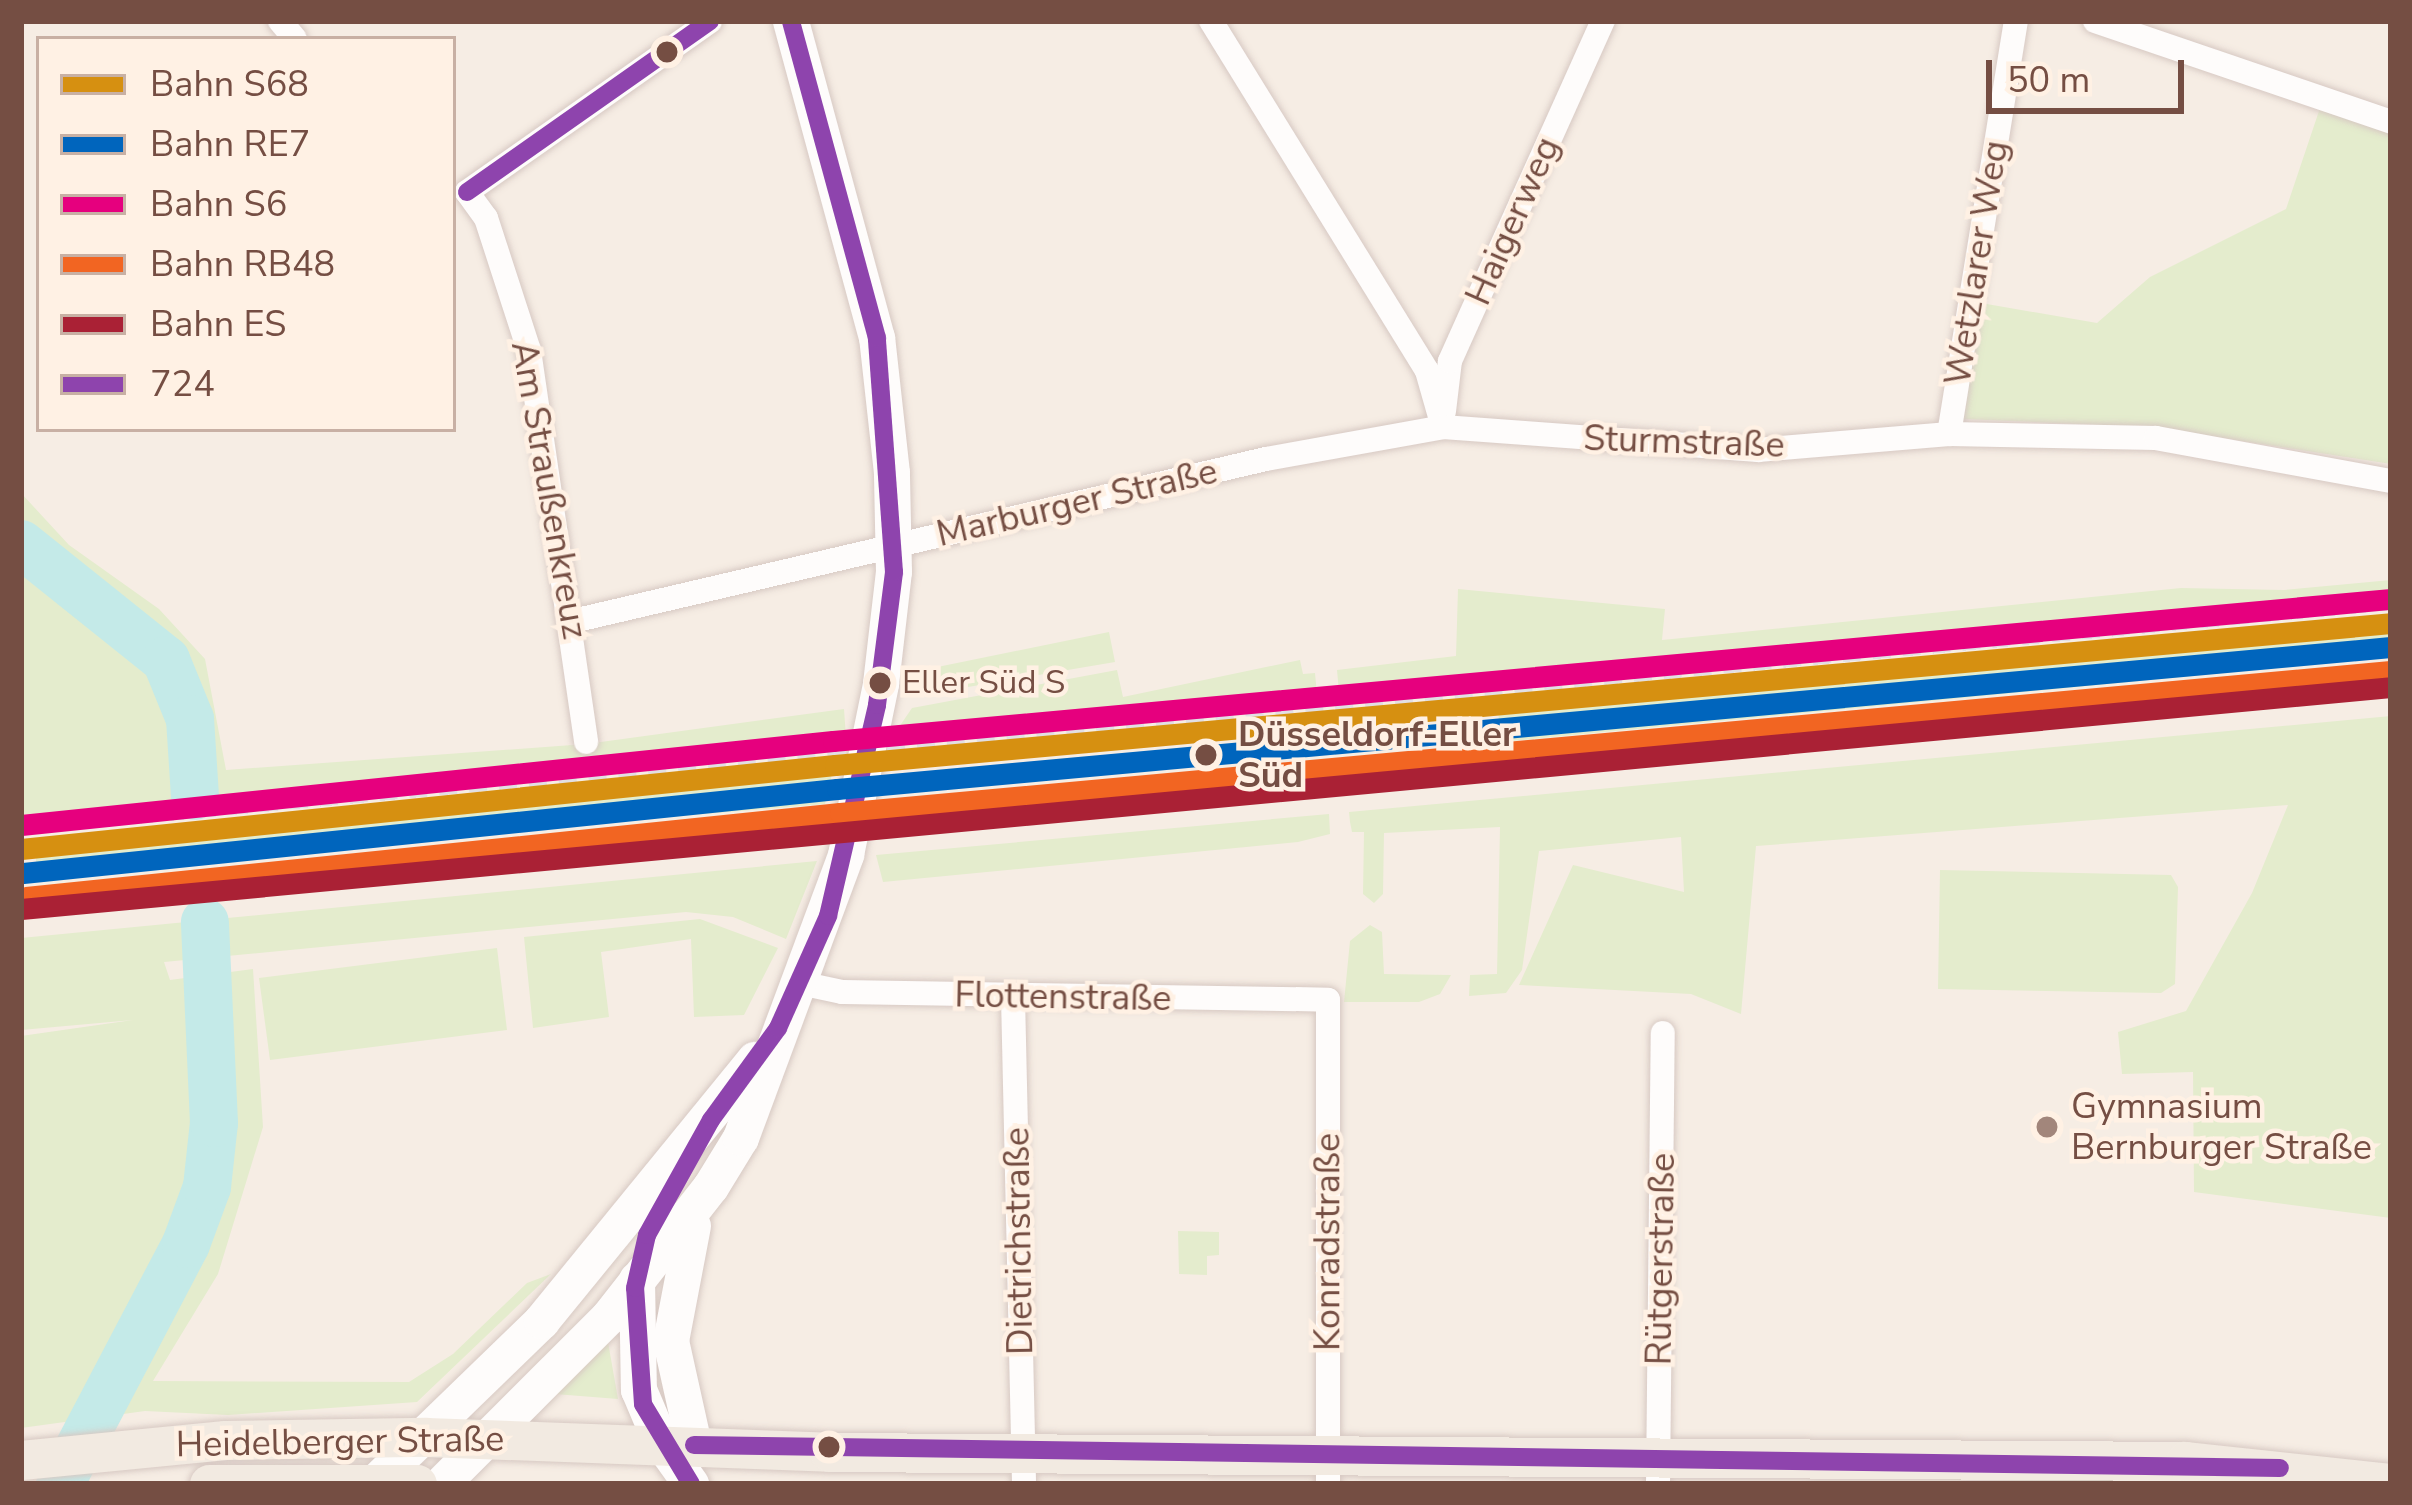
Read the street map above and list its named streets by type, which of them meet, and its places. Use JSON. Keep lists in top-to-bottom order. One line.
{"streets":{"main road":["Heidelberger Straße"],"street":["Haigerweg","Wetzlarer Weg","Sturmstraße","Am Straußenkreuz","Marburger Straße","Flottenstraße","Dietrichstraße","Konradstraße","Rütgerstraße"]},"crossings":[["Haigerweg","Sturmstraße"],["Haigerweg","Marburger Straße"],["Wetzlarer Weg","Sturmstraße"],["Sturmstraße","Marburger Straße"],["Am Straußenkreuz","Marburger Straße"],["Flottenstraße","Dietrichstraße"],["Flottenstraße","Konradstraße"],["Dietrichstraße","Heidelberger Straße"],["Konradstraße","Heidelberger Straße"],["Rütgerstraße","Heidelberger Straße"]],"places":["Eller Süd S","Düsseldorf-Eller Süd","Gymnasium Bernburger Straße"],"lines":["transit line 724","rail line S6","rail line S68","rail line RE7","rail line RB48","rail line ES"],"legend":["Bahn S68","Bahn RE7","Bahn S6","Bahn RB48","Bahn ES","724"],"scale_bar":"50 m"}
